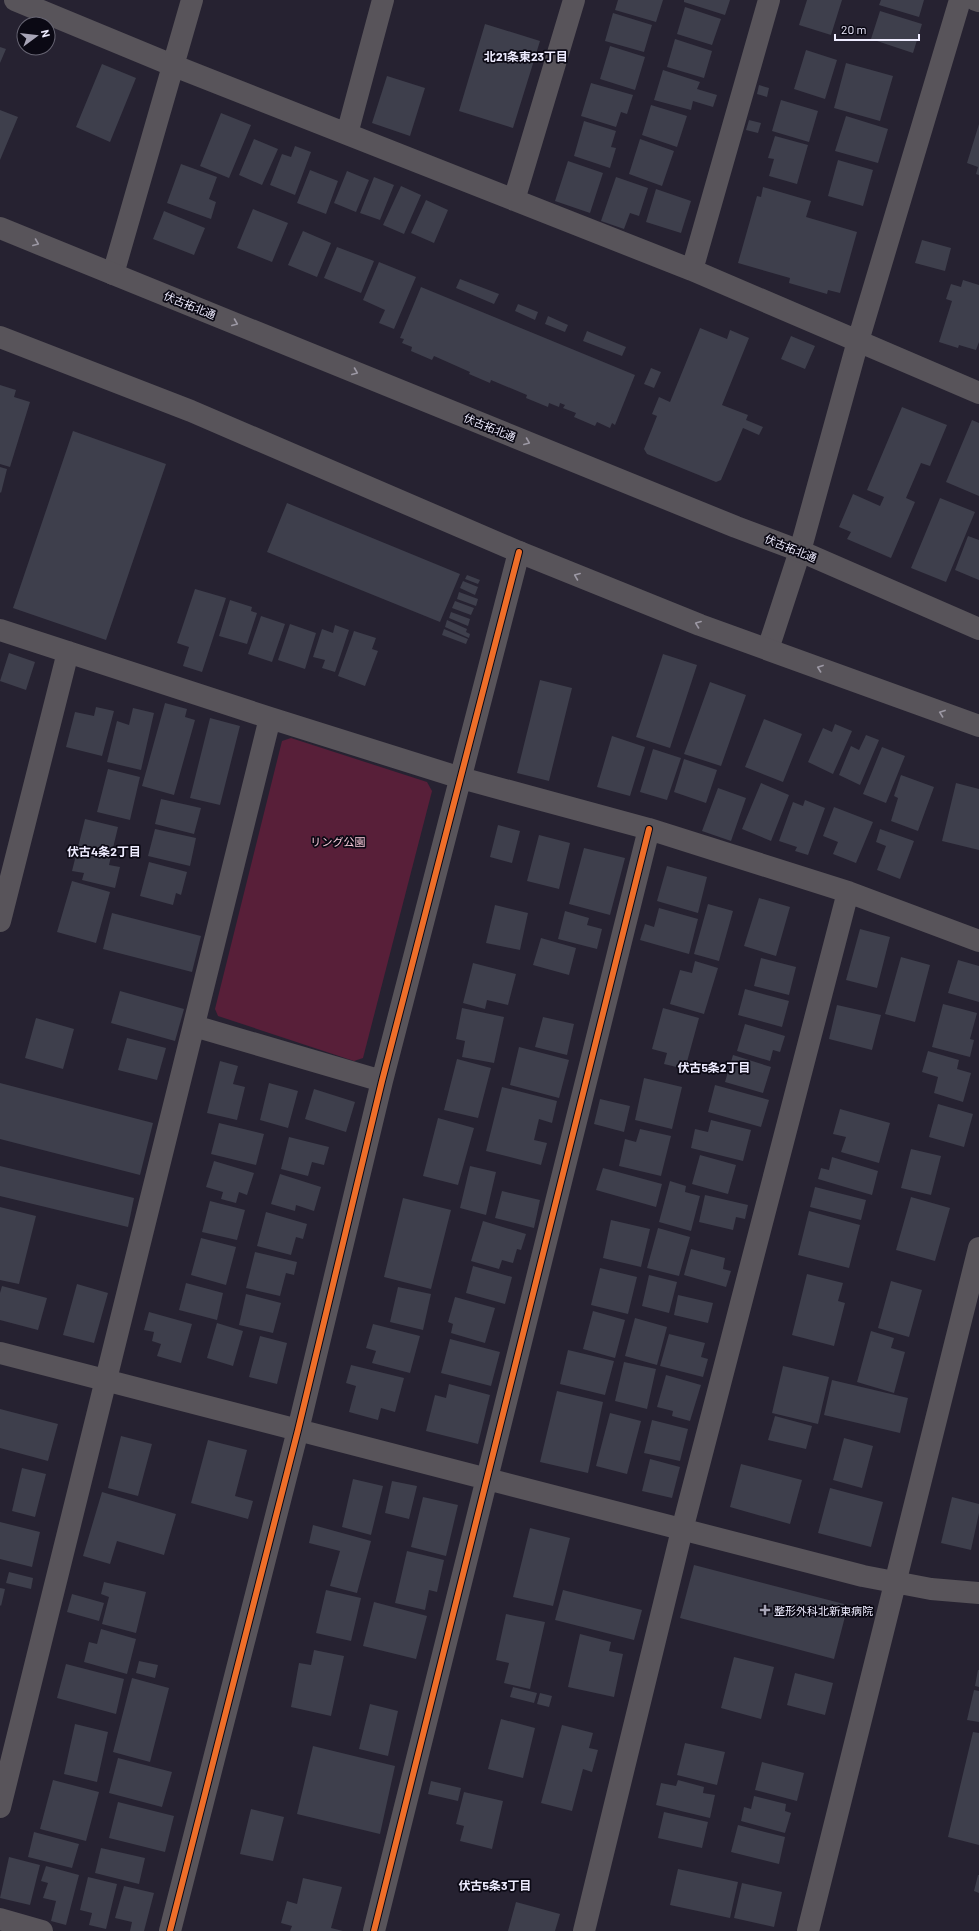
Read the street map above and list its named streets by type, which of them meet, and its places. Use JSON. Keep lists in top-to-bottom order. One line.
{"streets":{"street":["伏古拓北通"]},"districts":["北21条東23丁目","伏古4条2丁目","伏古5条2丁目","伏古5条3丁目"],"parks":["リング公園"],"places":{"health":["整形外科北新東病院"]},"scale_bar":"20 m","north":"right"}
